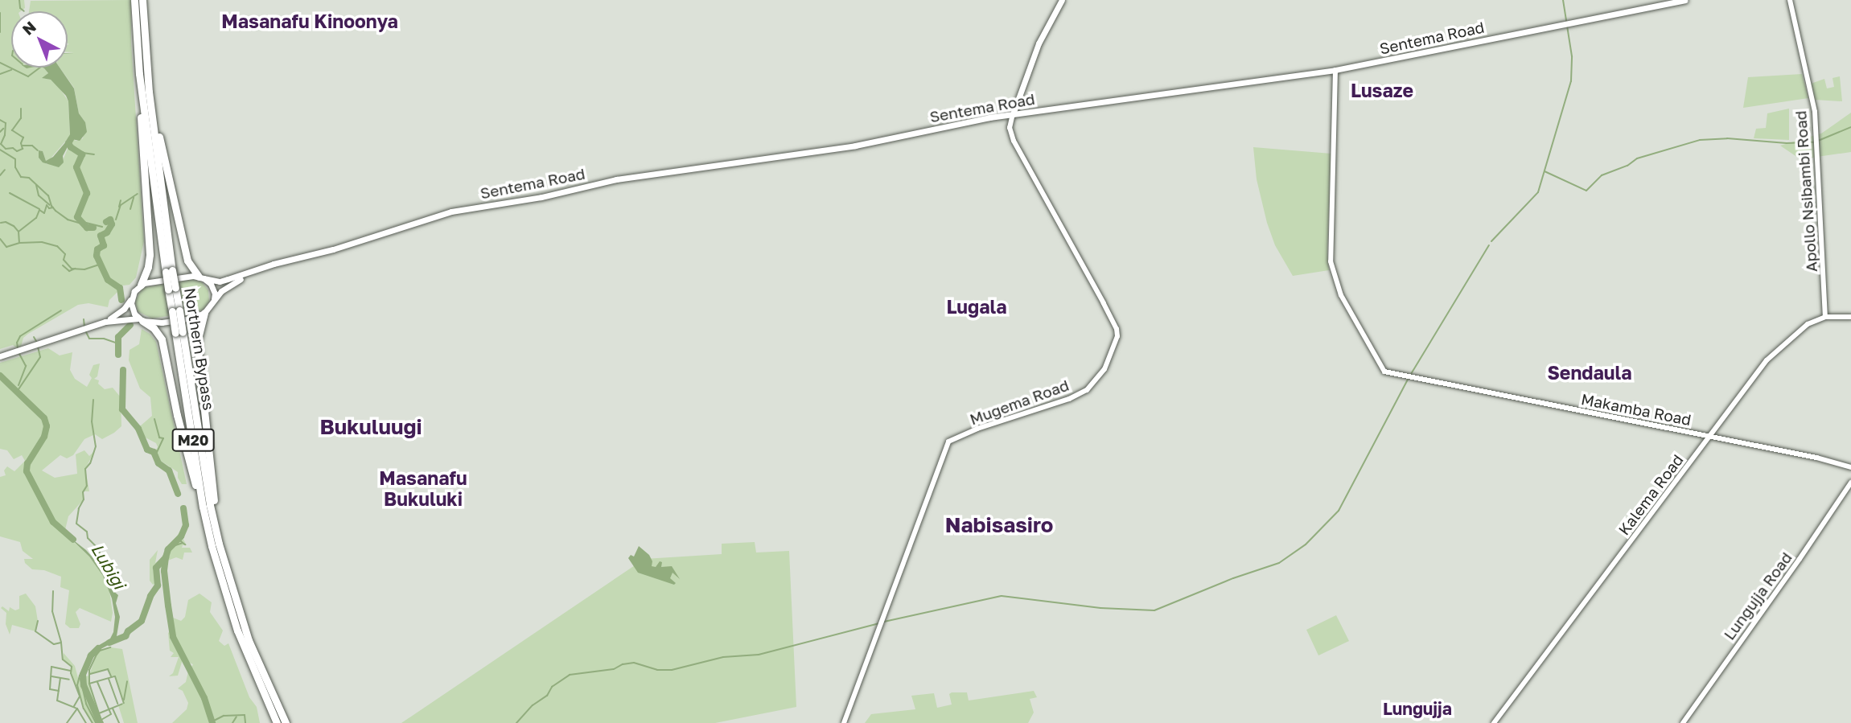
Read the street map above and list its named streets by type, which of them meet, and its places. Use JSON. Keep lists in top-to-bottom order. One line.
{"streets":{"highway":["Northern Bypass","M20"],"main road":["Sentema Road"],"street":["Apollo Nsibambi Road","Mugema Road","Makamba Road","Kalema Road","Lungujja Road"]},"crossings":[["Sentema Road","Mugema Road"],["Sentema Road","Makamba Road"],["Apollo Nsibambi Road","Kalema Road"],["Makamba Road","Kalema Road"]],"districts":["Masanafu Kinoonya","Lusaze","Lugala","Sendaula","Bukuluugi","Masanafu Bukuluki","Nabisasiro","Lungujja"],"water":["Lubigi"],"north":"top left"}
